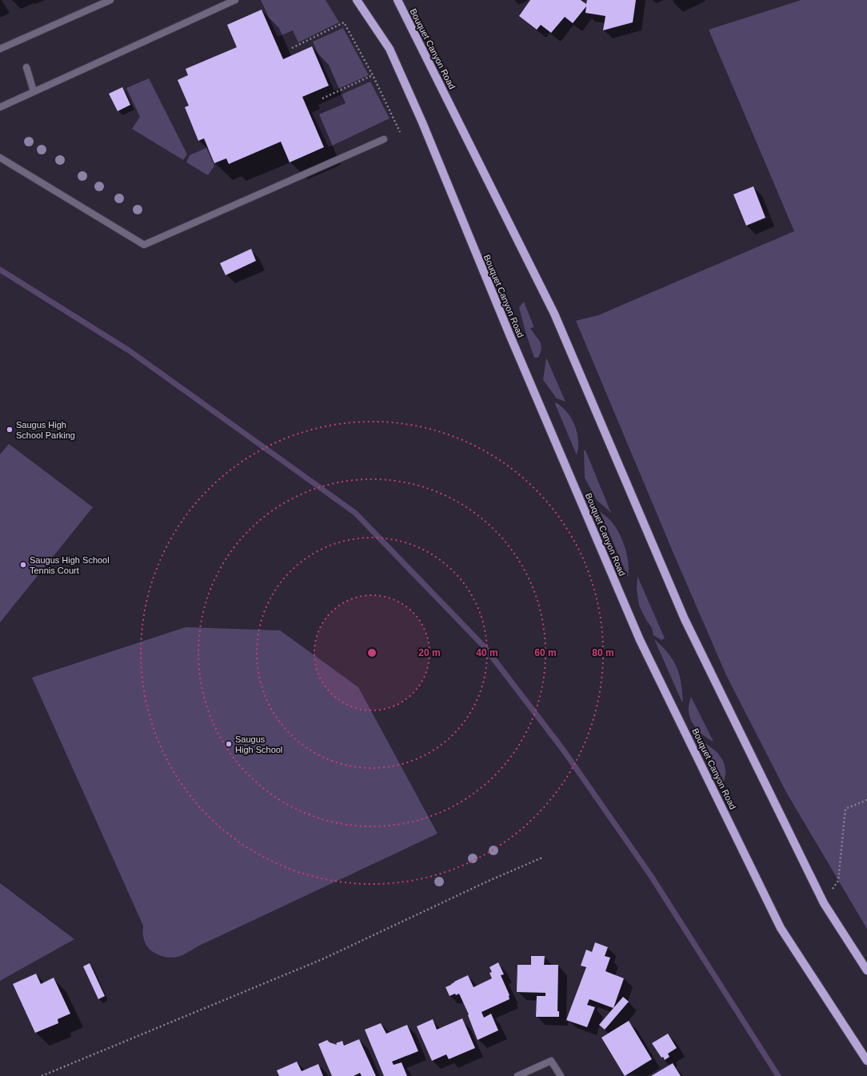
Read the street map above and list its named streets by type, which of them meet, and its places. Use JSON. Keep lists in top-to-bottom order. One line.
{"streets":{"main road":["Bouquet Canyon Road"]},"places":["Saugus High School Parking","Saugus High School Tennis Court","Saugus High School"],"rings":["20 m","40 m","60 m","80 m"]}
